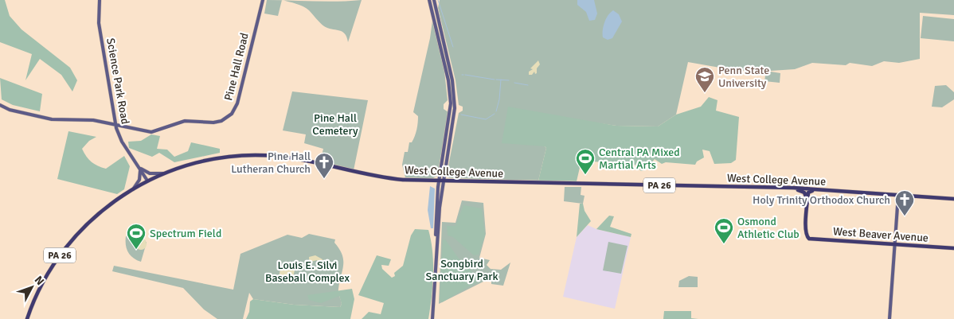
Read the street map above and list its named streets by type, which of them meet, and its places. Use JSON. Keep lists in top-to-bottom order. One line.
{"streets":{"main road":["Pine Hall Road","Science Park Road","West College Avenue","PA 26","West Beaver Avenue"]},"crossings":[["Pine Hall Road","Science Park Road"],["Science Park Road","West College Avenue"],["West College Avenue","PA 26"],["PA 26","West Beaver Avenue"]],"parks":["Pine Hall Cemetery","Songbird Sanctuary Park","Louis E. Silvi Baseball Complex"],"places":{"school or university":["Penn State University"],"sports":["Central PA Mixed Martial Arts","Osmond Athletic Club","Spectrum Field"],"church":["Pine Hall Lutheran Church","Holy Trinity Orthodox Church"]},"north":"top right"}
